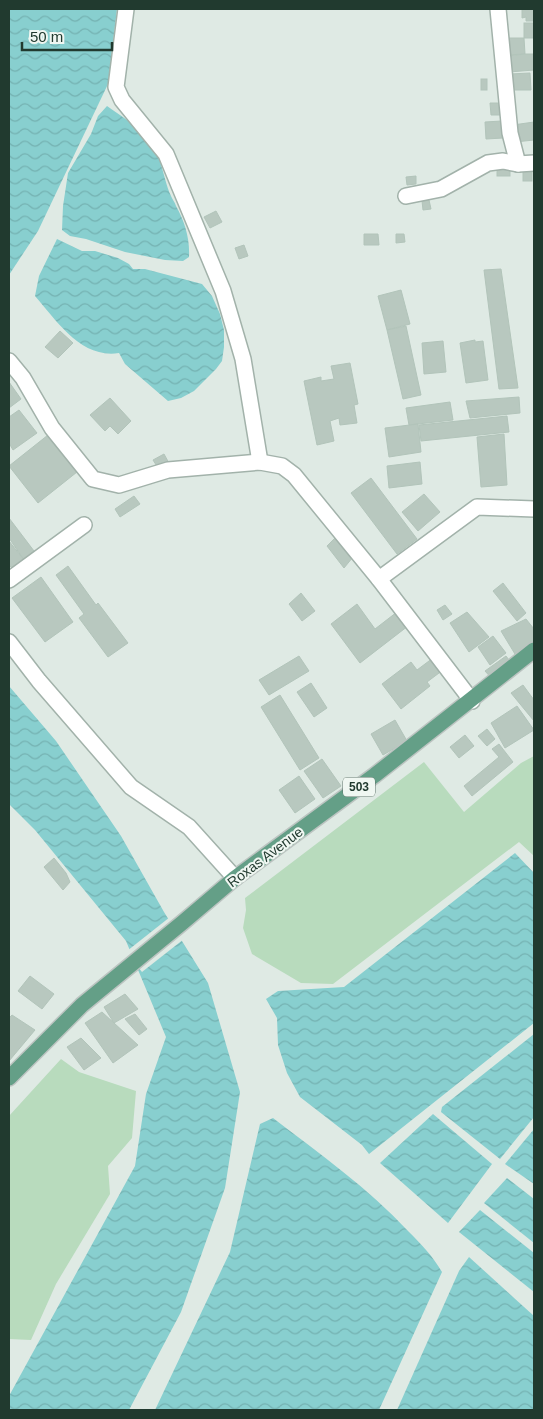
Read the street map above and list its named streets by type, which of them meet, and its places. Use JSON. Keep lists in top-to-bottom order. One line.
{"streets":{"main road":["503","Roxas Avenue"]},"scale_bar":"50 m"}
